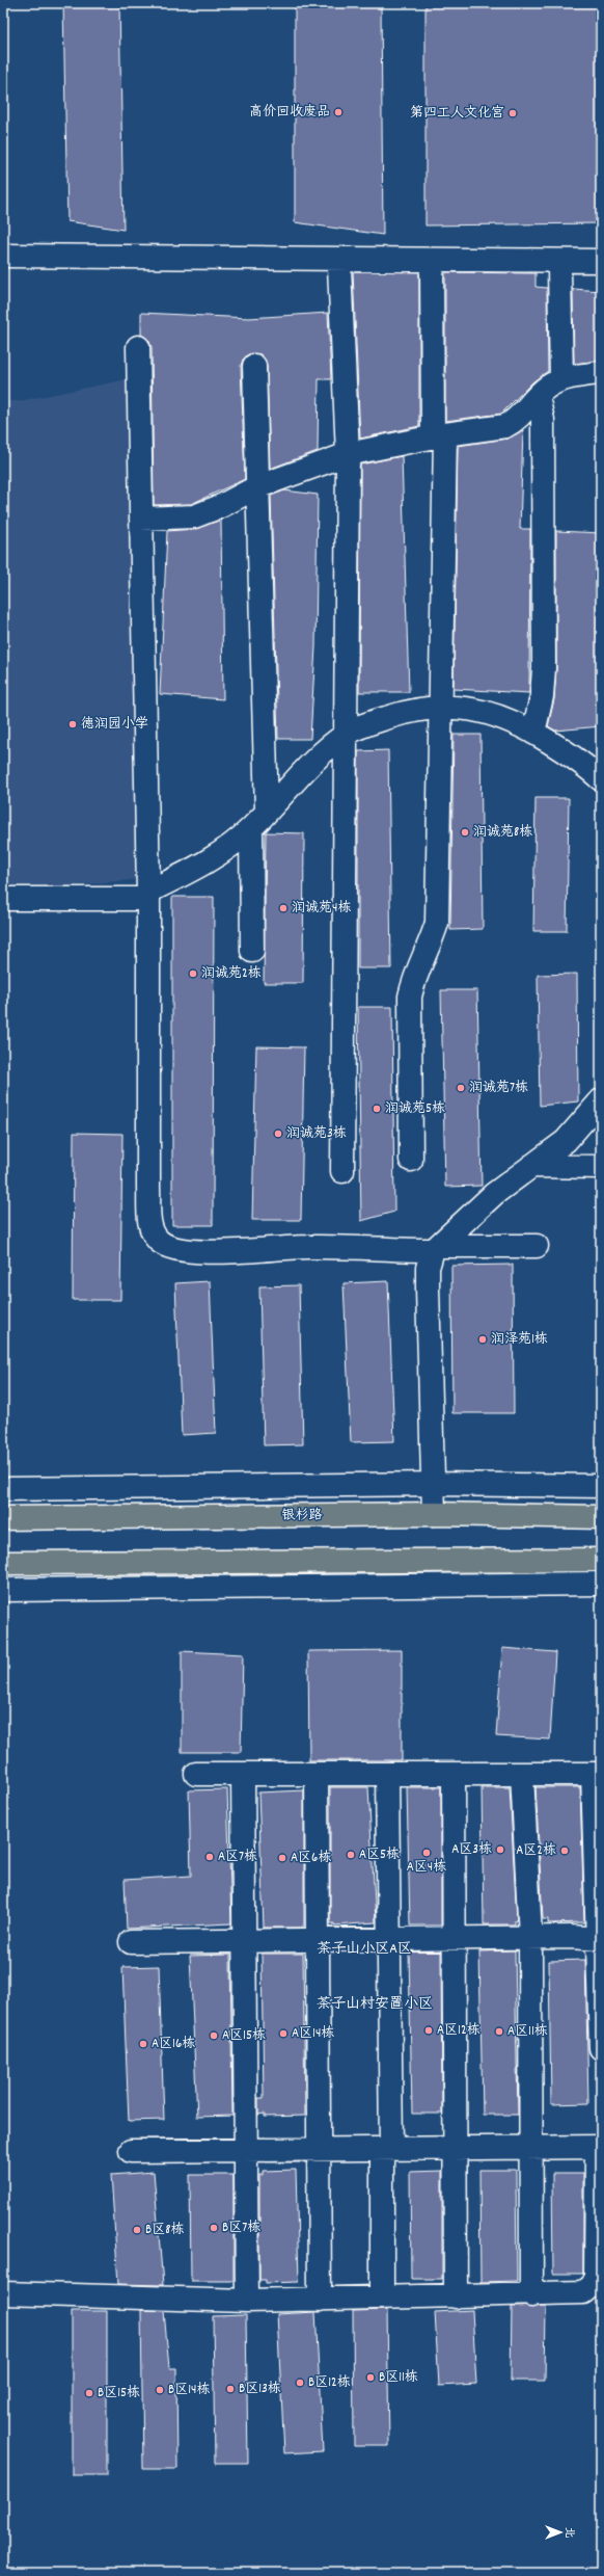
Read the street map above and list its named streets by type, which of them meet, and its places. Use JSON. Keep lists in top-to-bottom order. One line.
{"streets":{"main road":["银杉路"]},"districts":["茶子山小区A区","茶子山村安置小区"],"places":["高价回收废品","第四工人文化宫","德润园小学","润诚苑8栋","润诚苑4栋","润诚苑2栋","润诚苑7栋","润诚苑5栋","润诚苑3栋","润泽苑1栋","A区3栋","A区2栋","A区4栋","A区5栋","A区7栋","A区6栋","A区12栋","A区11栋","A区14栋","A区15栋","A区16栋","B区7栋","B区8栋","B区11栋","B区12栋","B区13栋","B区14栋","B区15栋"],"north":"right"}
